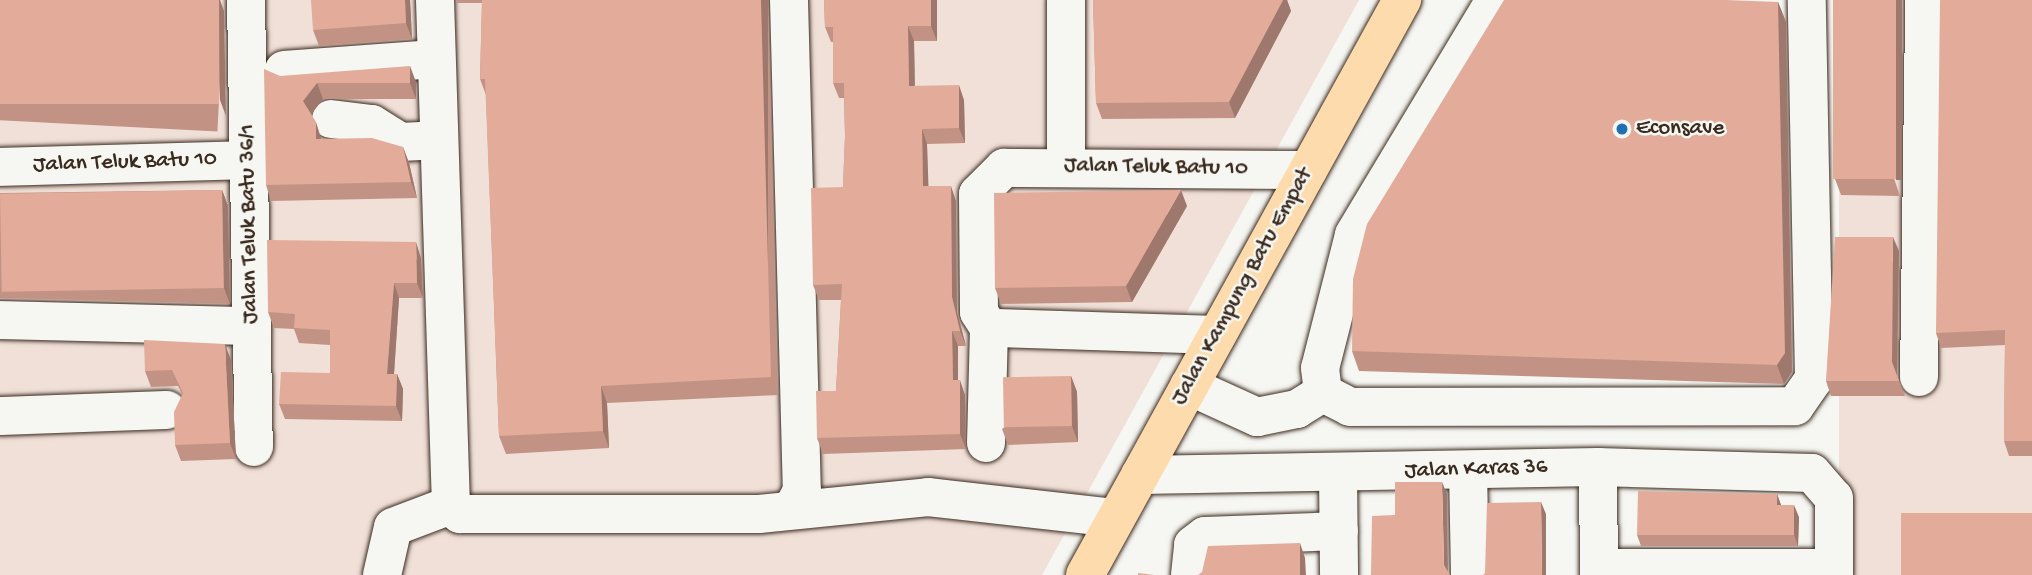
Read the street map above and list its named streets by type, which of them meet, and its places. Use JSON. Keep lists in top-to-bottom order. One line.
{"streets":{"main road":["Jalan Kampung Batu Empat"],"street":["Jalan Teluk Batu 10","Jalan Teluk Batu 36/1","Jalan Karas 36"]},"crossings":[["Jalan Teluk Batu 10","Jalan Teluk Batu 36/1"],["Jalan Teluk Batu 10","Jalan Kampung Batu Empat"],["Jalan Kampung Batu Empat","Jalan Karas 36"]],"places":["Econsave"]}
